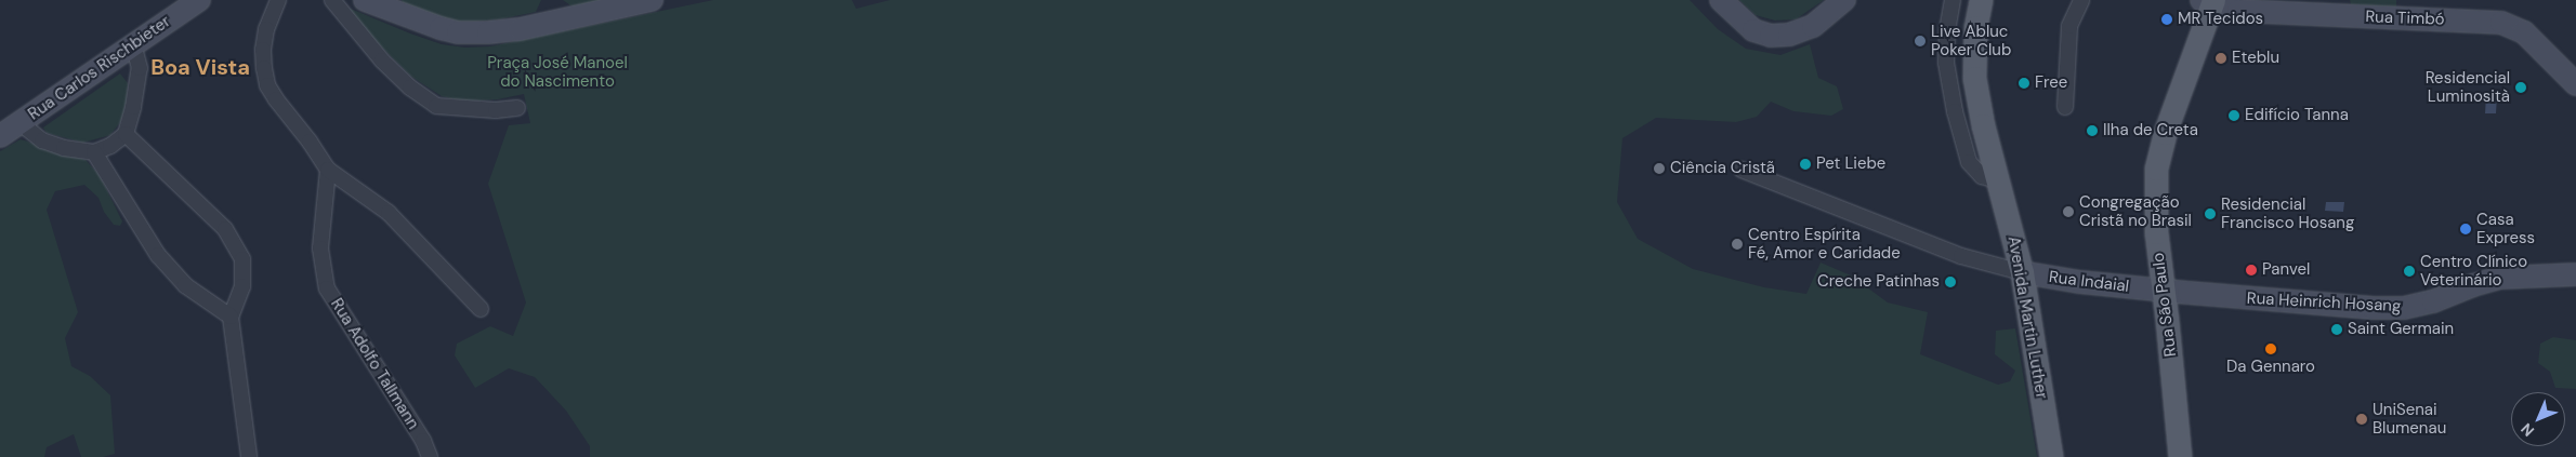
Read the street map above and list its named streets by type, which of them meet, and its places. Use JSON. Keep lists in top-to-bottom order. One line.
{"streets":{"main road":["Rua Timbó","Rua Carlos Rischbieter","Rua Indaial","Rua Heinrich Hosang","Rua São Paulo","Avenida Martin Luther"],"street":["Rua Adolfo Tallmann"]},"crossings":[["Rua Timbó","Rua São Paulo"],["Rua Indaial","Rua Heinrich Hosang"],["Rua Indaial","Rua São Paulo"],["Rua Indaial","Avenida Martin Luther"],["Rua Heinrich Hosang","Rua São Paulo"]],"districts":["Boa Vista"],"parks":["Praça José Manoel do Nascimento"],"places":["MR Tecidos","Live Abluc Poker Club","Eteblu","Free","Residencial Luminosità","Edifício Tanna","Ilha de Creta","Pet Liebe","Ciência Cristã","Congregação Cristã no Brasil","Residencial Francisco Hosang","Casa Express","Centro Espírita Fé, Amor e Caridade","Panvel","Centro Clínico Veterinário","Creche Patinhas","Saint Germain","Da Gennaro","UniSenai Blumenau"],"north":"bottom left"}
